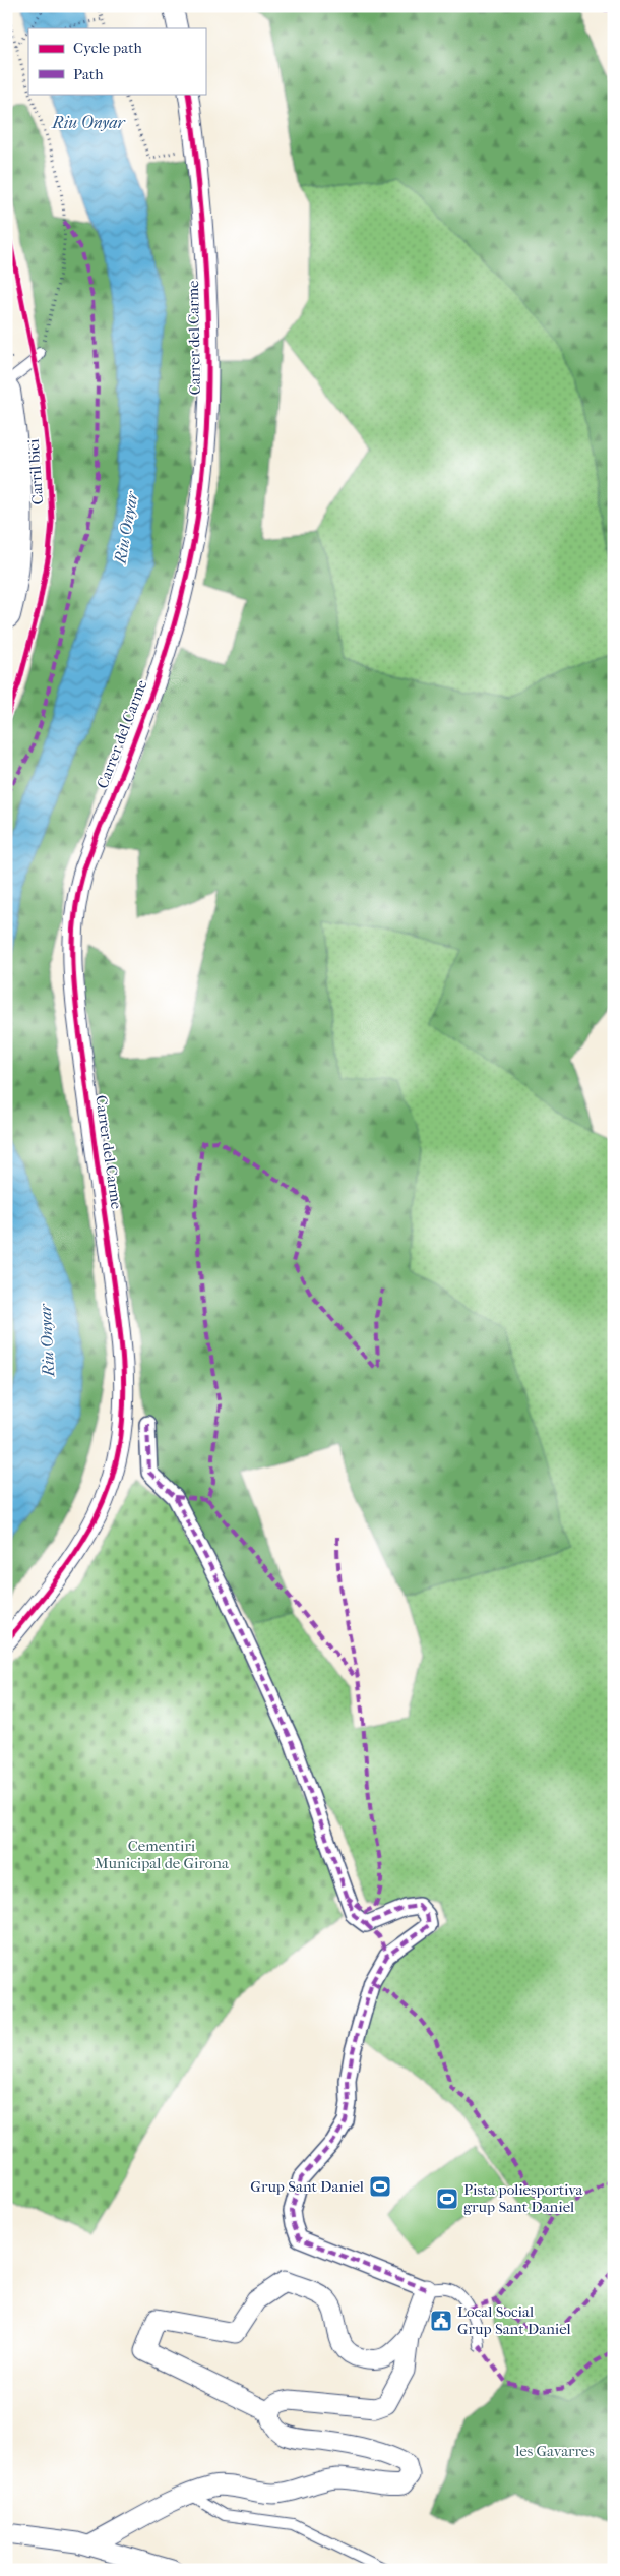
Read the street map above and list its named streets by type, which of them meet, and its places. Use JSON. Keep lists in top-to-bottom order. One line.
{"streets":{"street":["Carrer del Carme"],"cycle path":["Carril bici"]},"water":["Riu Onyar"],"parks":["Cementiri Municipal de Girona","les Gavarres"],"places":{"sports":["Grup Sant Daniel","Pista poliesportiva grup Sant Daniel"],"public building":["Local Social Grup Sant Daniel"]},"legend":["Cycle path","Path"]}
